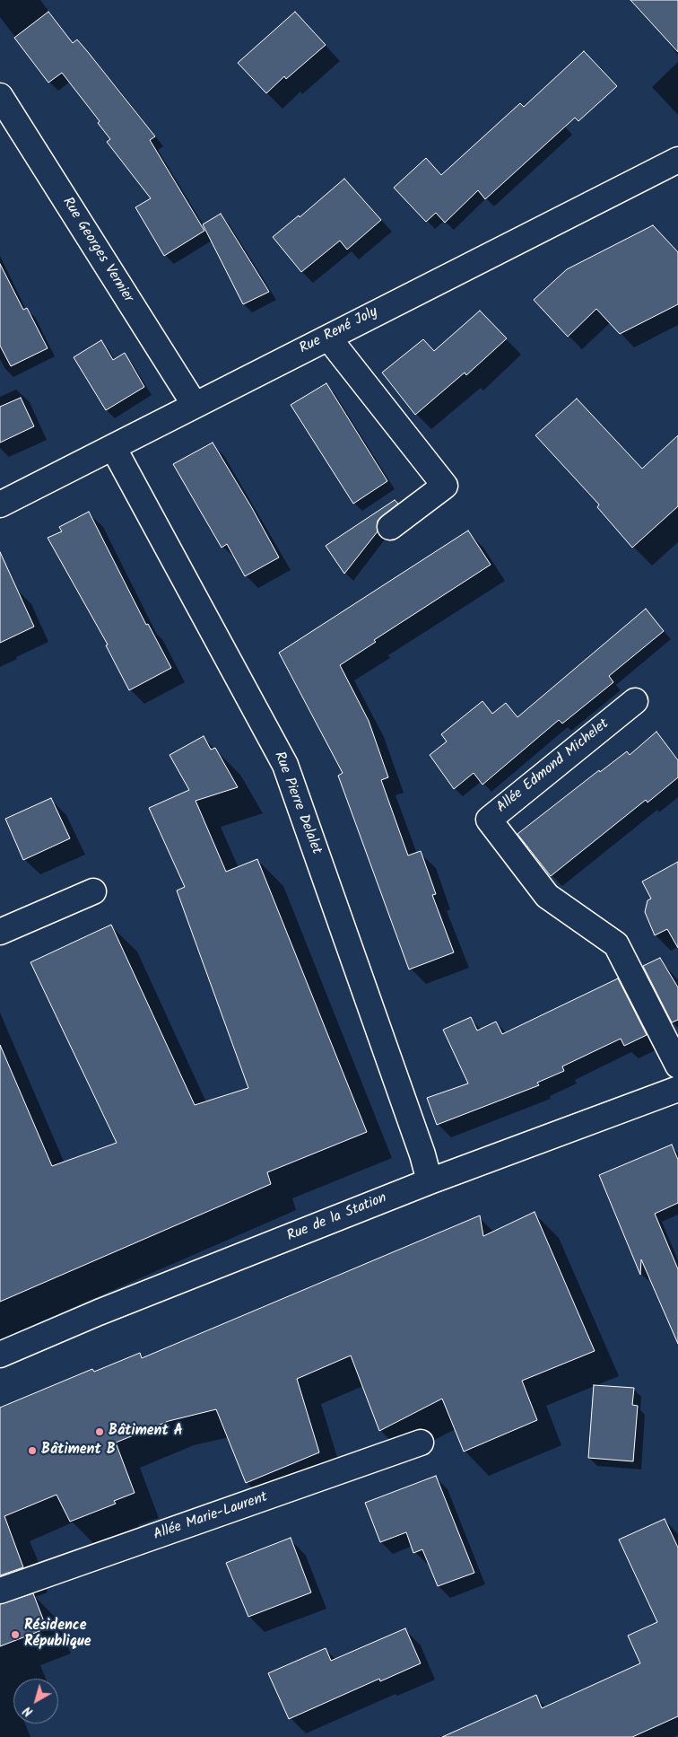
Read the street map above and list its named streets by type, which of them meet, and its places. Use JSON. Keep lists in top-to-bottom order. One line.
{"streets":{"street":["Rue Georges Vernier","Rue René Joly","Allée Edmond Michelet","Rue Pierre Delalet","Rue de la Station","Allée Marie-Laurent"]},"crossings":[["Rue Georges Vernier","Rue René Joly"],["Rue René Joly","Rue Pierre Delalet"],["Rue Pierre Delalet","Rue de la Station"]],"places":["Bâtiment A","Bâtiment B","Résidence République"],"north":"bottom left"}
